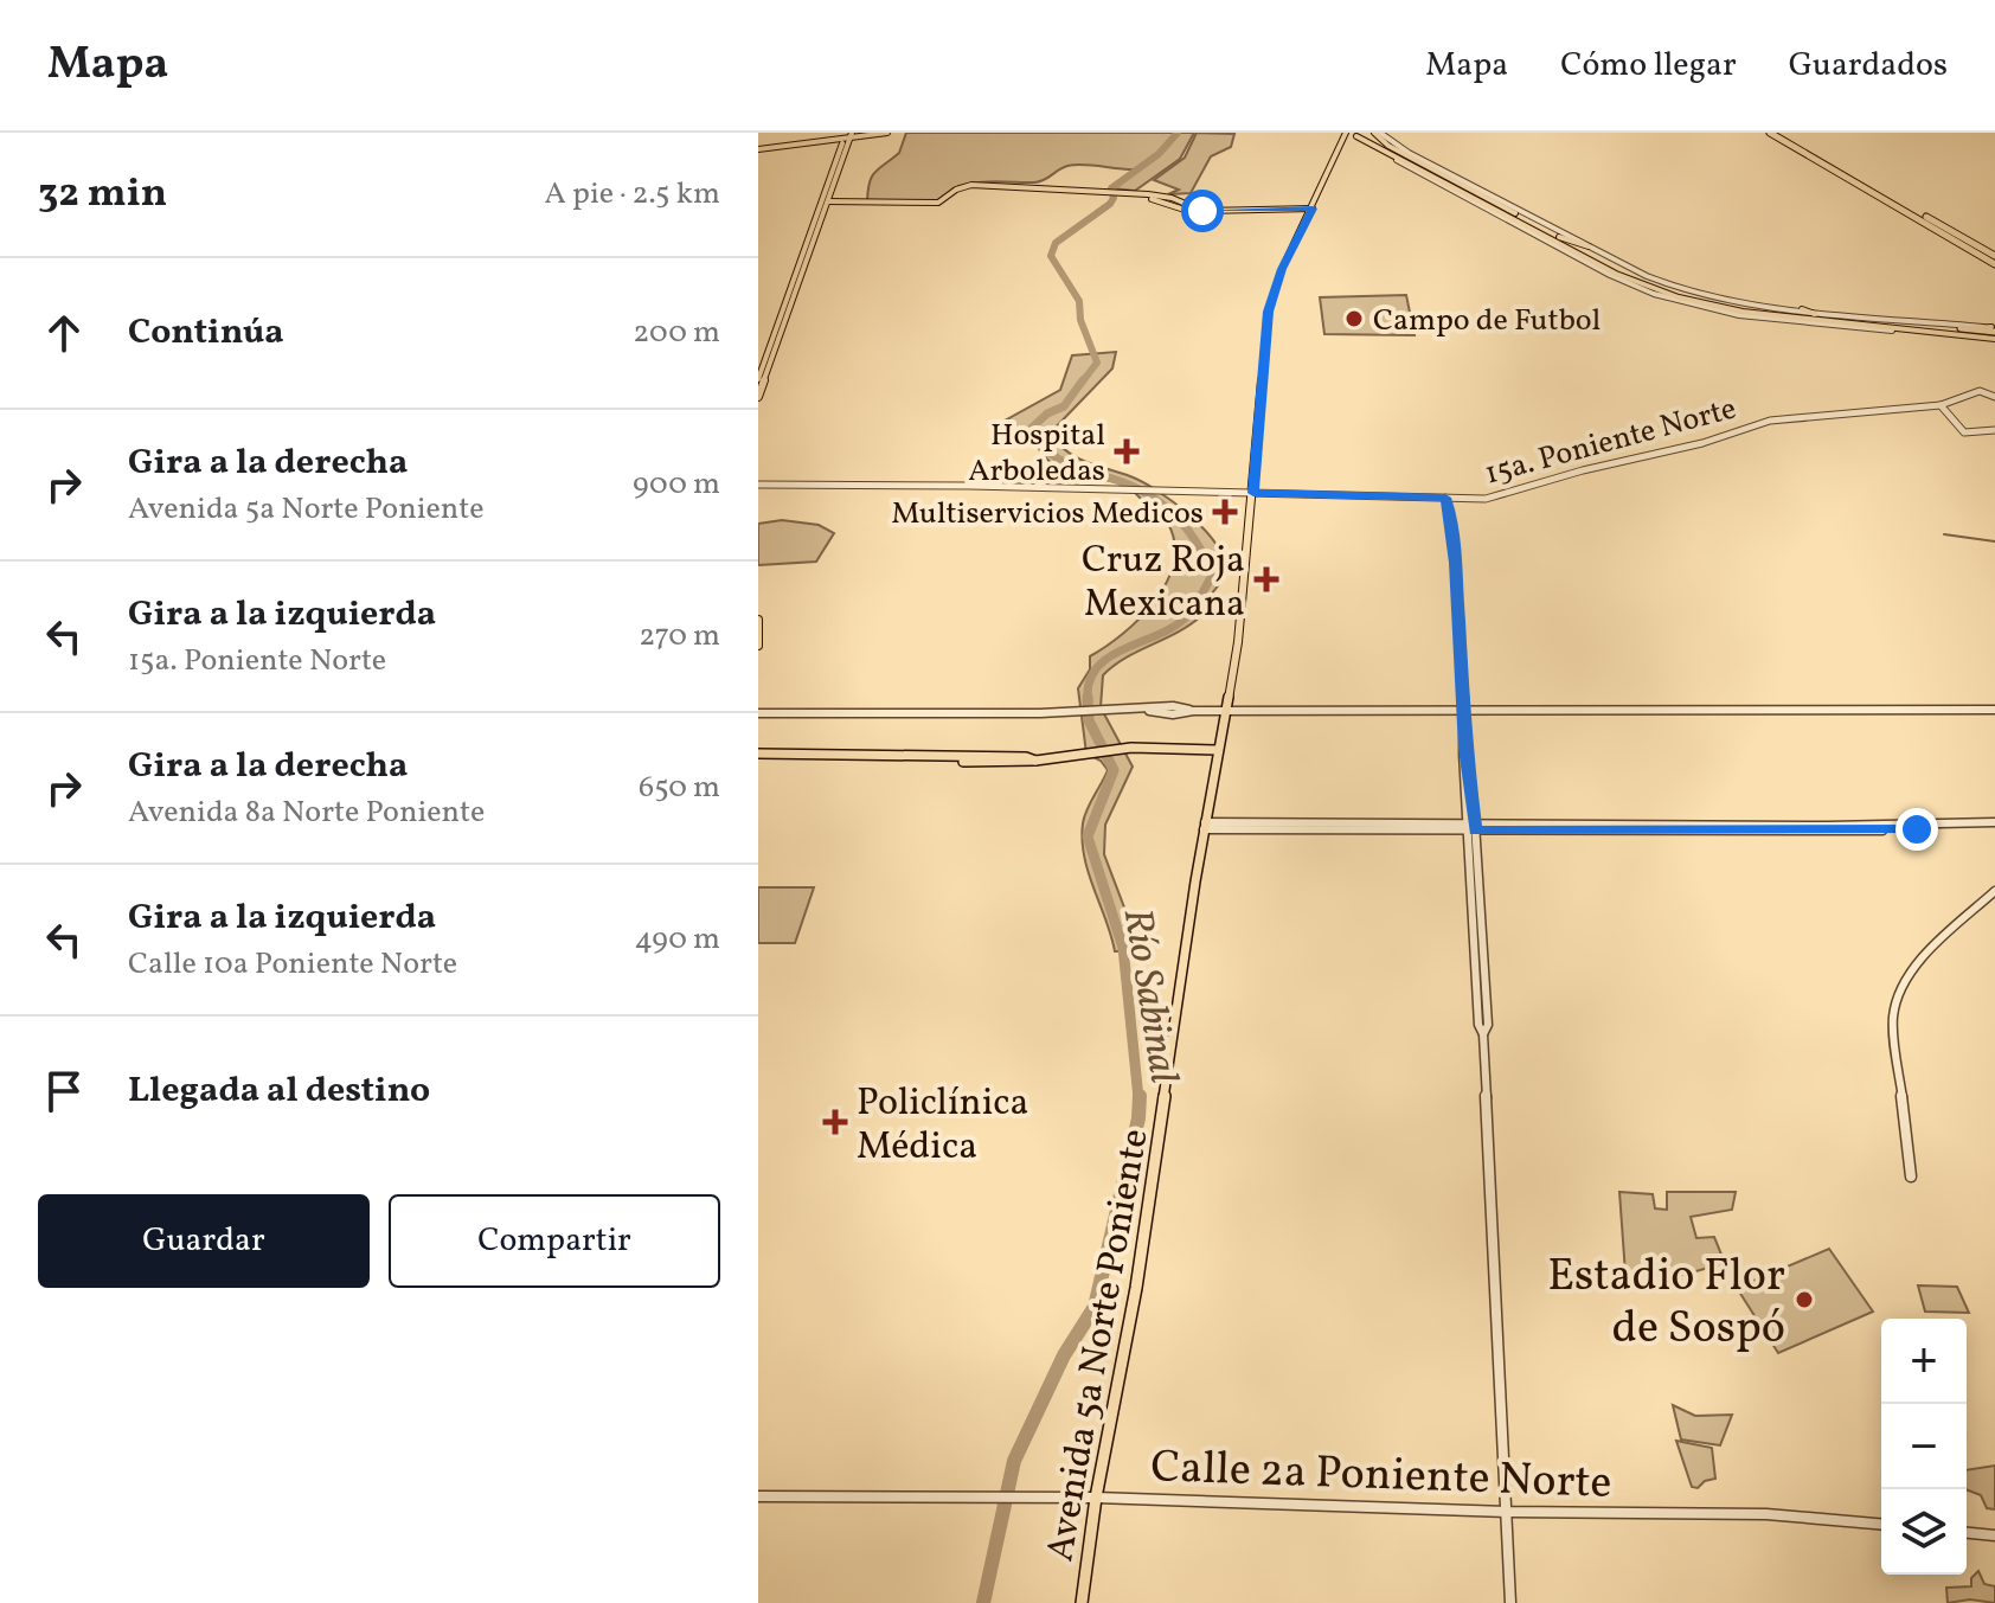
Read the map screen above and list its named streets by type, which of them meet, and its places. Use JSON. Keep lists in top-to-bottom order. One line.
{"streets":{"main road":["Avenida 5a Norte Poniente"],"street":["15a. Poniente Norte","Calle 2a Poniente Norte"]},"crossings":[["15a. Poniente Norte","Avenida 5a Norte Poniente"],["Avenida 5a Norte Poniente","Calle 2a Poniente Norte"]],"water":["Río Sabinal"],"places":{"other":["Campo de Futbol","Estadio Flor de Sospó"],"health":["Hospital Arboledas","Multiservicios Medicos","Cruz Roja Mexicana","Policlínica Médica"]},"page":{"header":"Mapa","nav":["Mapa","Cómo llegar","Guardados"],"heading":["32 min","A pie · 2.5 km"],"list":[["Continúa","200 m"],["Gira a la derecha","Avenida 5a Norte Poniente","900 m"],["Gira a la izquierda","15a. Poniente Norte","270 m"],["Gira a la derecha","Avenida 8a Norte Poniente","650 m"],["Gira a la izquierda","Calle 10a Poniente Norte","490 m"],"Llegada al destino"],"buttons":["Guardar","Compartir"],"map_buttons":["+","−"]}}
